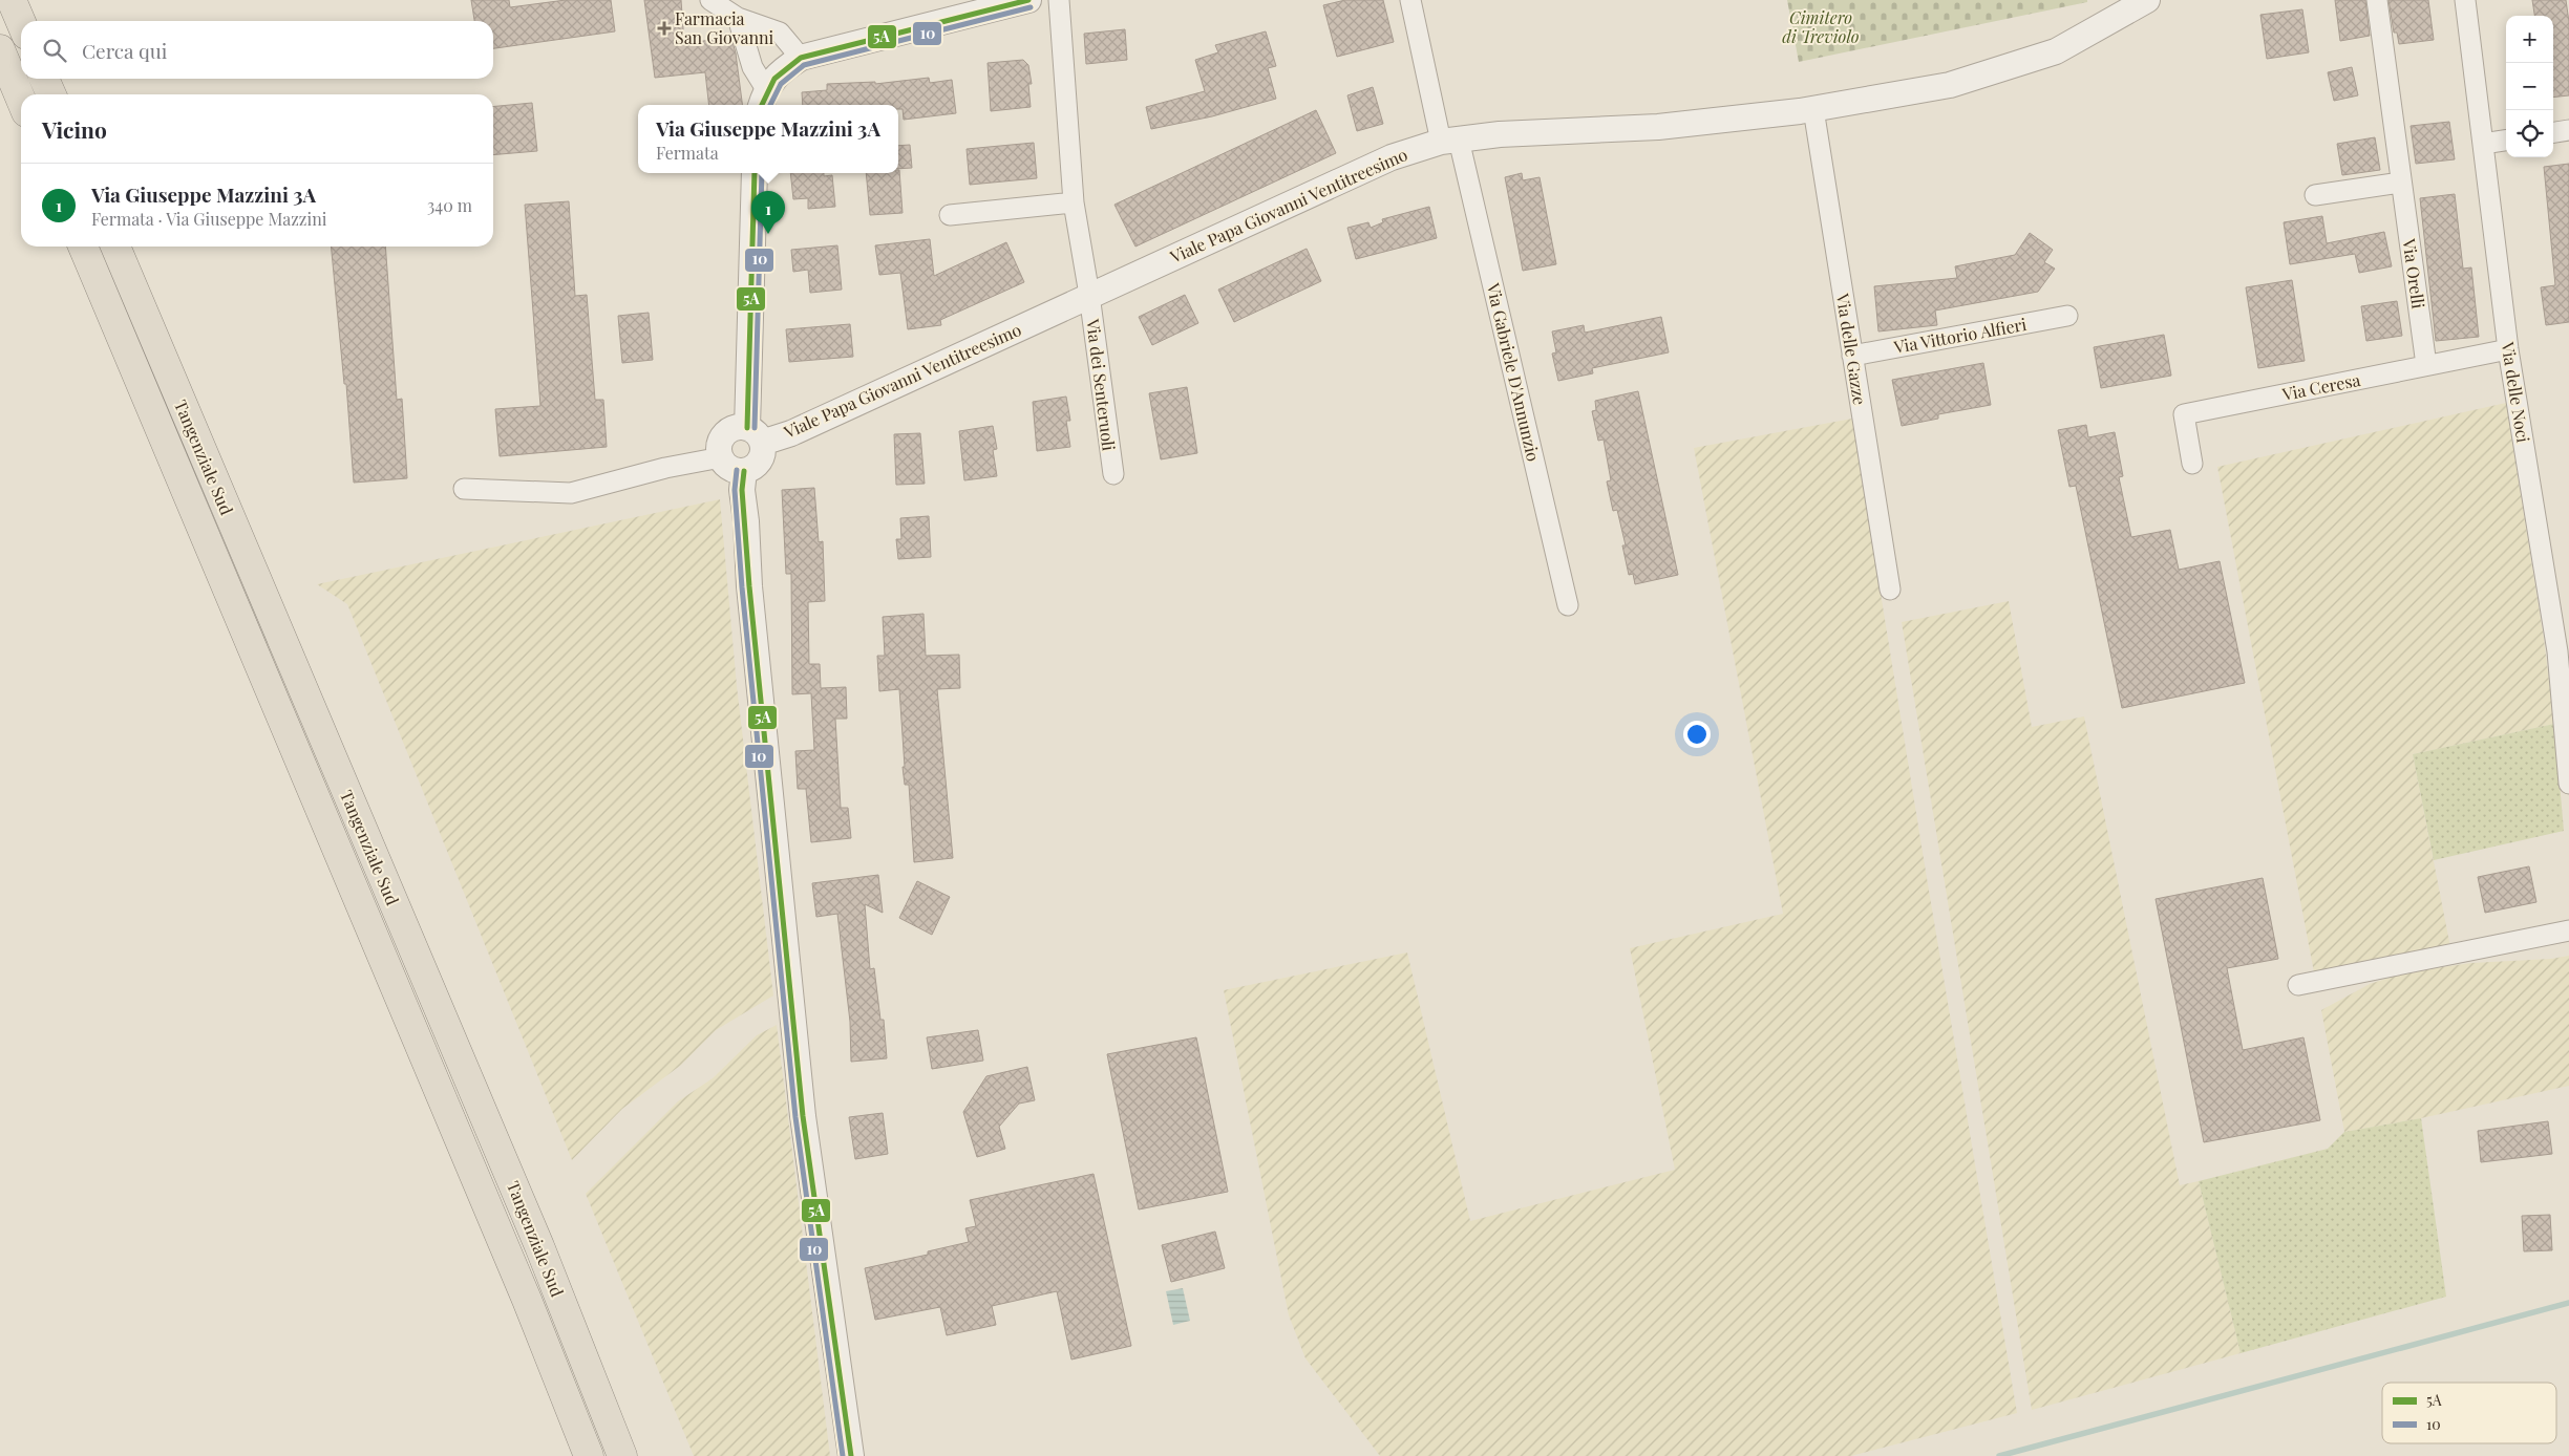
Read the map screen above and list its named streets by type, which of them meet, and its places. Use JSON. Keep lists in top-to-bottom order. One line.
{"streets":{"highway":["Tangenziale Sud"],"street":["Viale Papa Giovanni Ventitreesimo","Via Orelli","Via Vittorio Alfieri","Via delle Gazze","Via Gabriele D'Annunzio","Via dei Senteruoli","Via Ceresa","Via delle Noci"]},"crossings":[["Viale Papa Giovanni Ventitreesimo","Via delle Gazze"],["Viale Papa Giovanni Ventitreesimo","Via Gabriele D'Annunzio"],["Viale Papa Giovanni Ventitreesimo","Via dei Senteruoli"],["Via Orelli","Via Ceresa"],["Via Vittorio Alfieri","Via delle Gazze"],["Via Ceresa","Via delle Noci"]],"parks":["Cimitero di Treviolo"],"places":{"health":["Farmacia San Giovanni"]},"lines":["transit line 5A","transit line 10"],"legend":["5A","10"],"page":{"map_buttons":["+","−"],"search":"Cerca qui","heading":"Vicino","popup":["Via Giuseppe Mazzini 3A","Fermata"],"list":[{"mark":"1","name":"Via Giuseppe Mazzini 3A","note":"Fermata · Via Giuseppe Mazzini","value":"340 m"}],"pins":"1"}}
